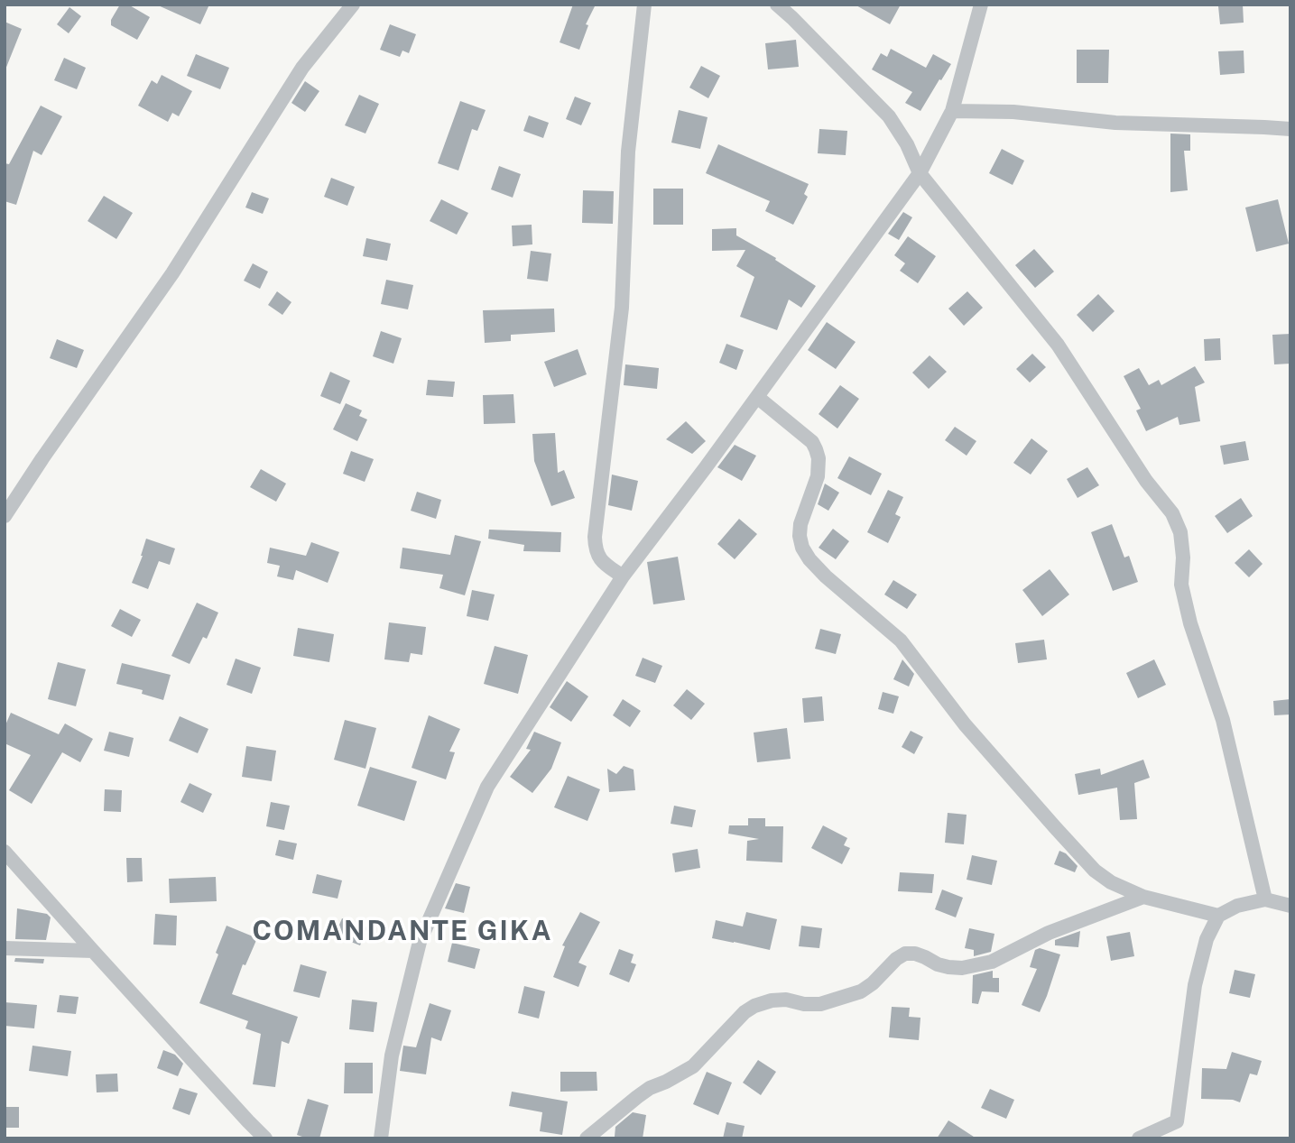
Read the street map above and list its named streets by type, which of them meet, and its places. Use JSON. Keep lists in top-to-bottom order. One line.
{"districts":["COMANDANTE GIKA"]}
